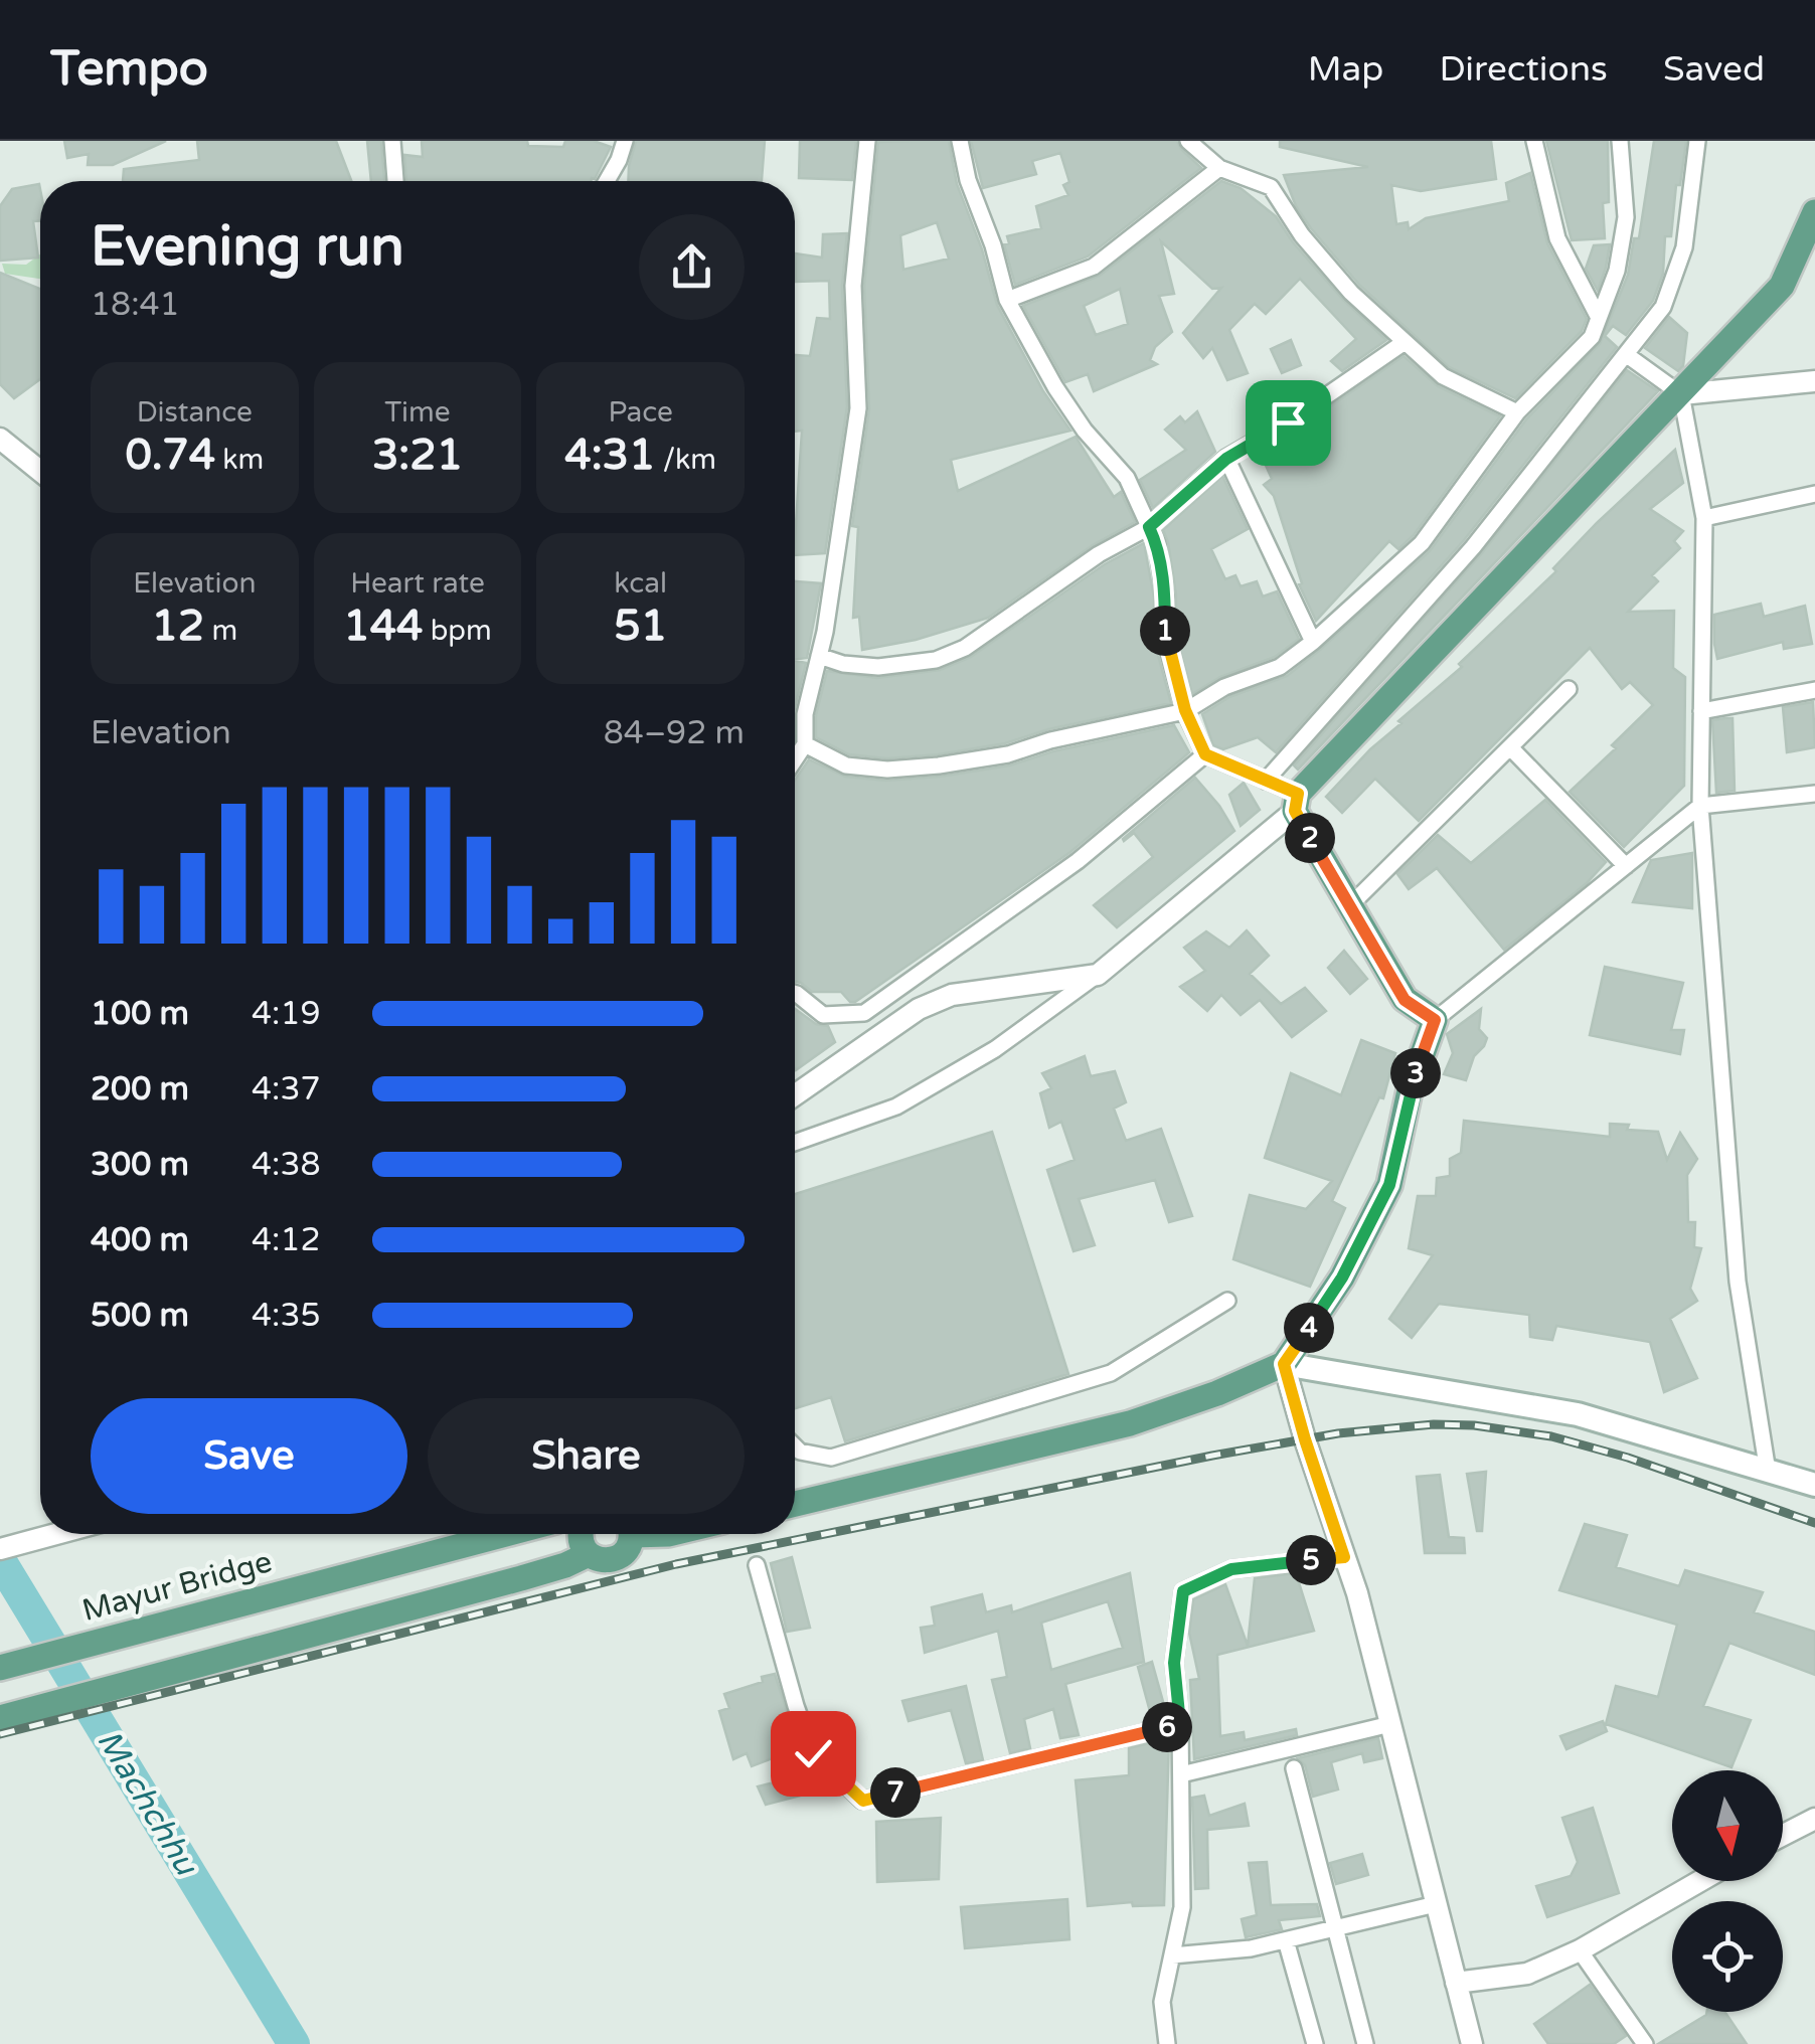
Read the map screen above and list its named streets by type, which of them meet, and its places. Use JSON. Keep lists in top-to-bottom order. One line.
{"streets":{"main road":["Mayur Bridge"]},"water":["Machchhu"],"north":"bottom","page":{"header":"Tempo","nav":["Map","Directions","Saved"],"heading":["Evening run","18:41"],"stats":[["Distance","0.74 km"],["Time","3:21"],["Pace","4:31 /km"],["Elevation","12 m"],["Heart rate","144 bpm"],["kcal","51"]],"pins":["1","2","3","4","5","6","7"],"chart":["Elevation","84–92 m"],"list":[{"name":"100 m","note":"4:19"},{"name":"200 m","note":"4:37"},{"name":"300 m","note":"4:38"},{"name":"400 m","note":"4:12"},{"name":"500 m","note":"4:35"}],"buttons":["Save","Share"]}}
